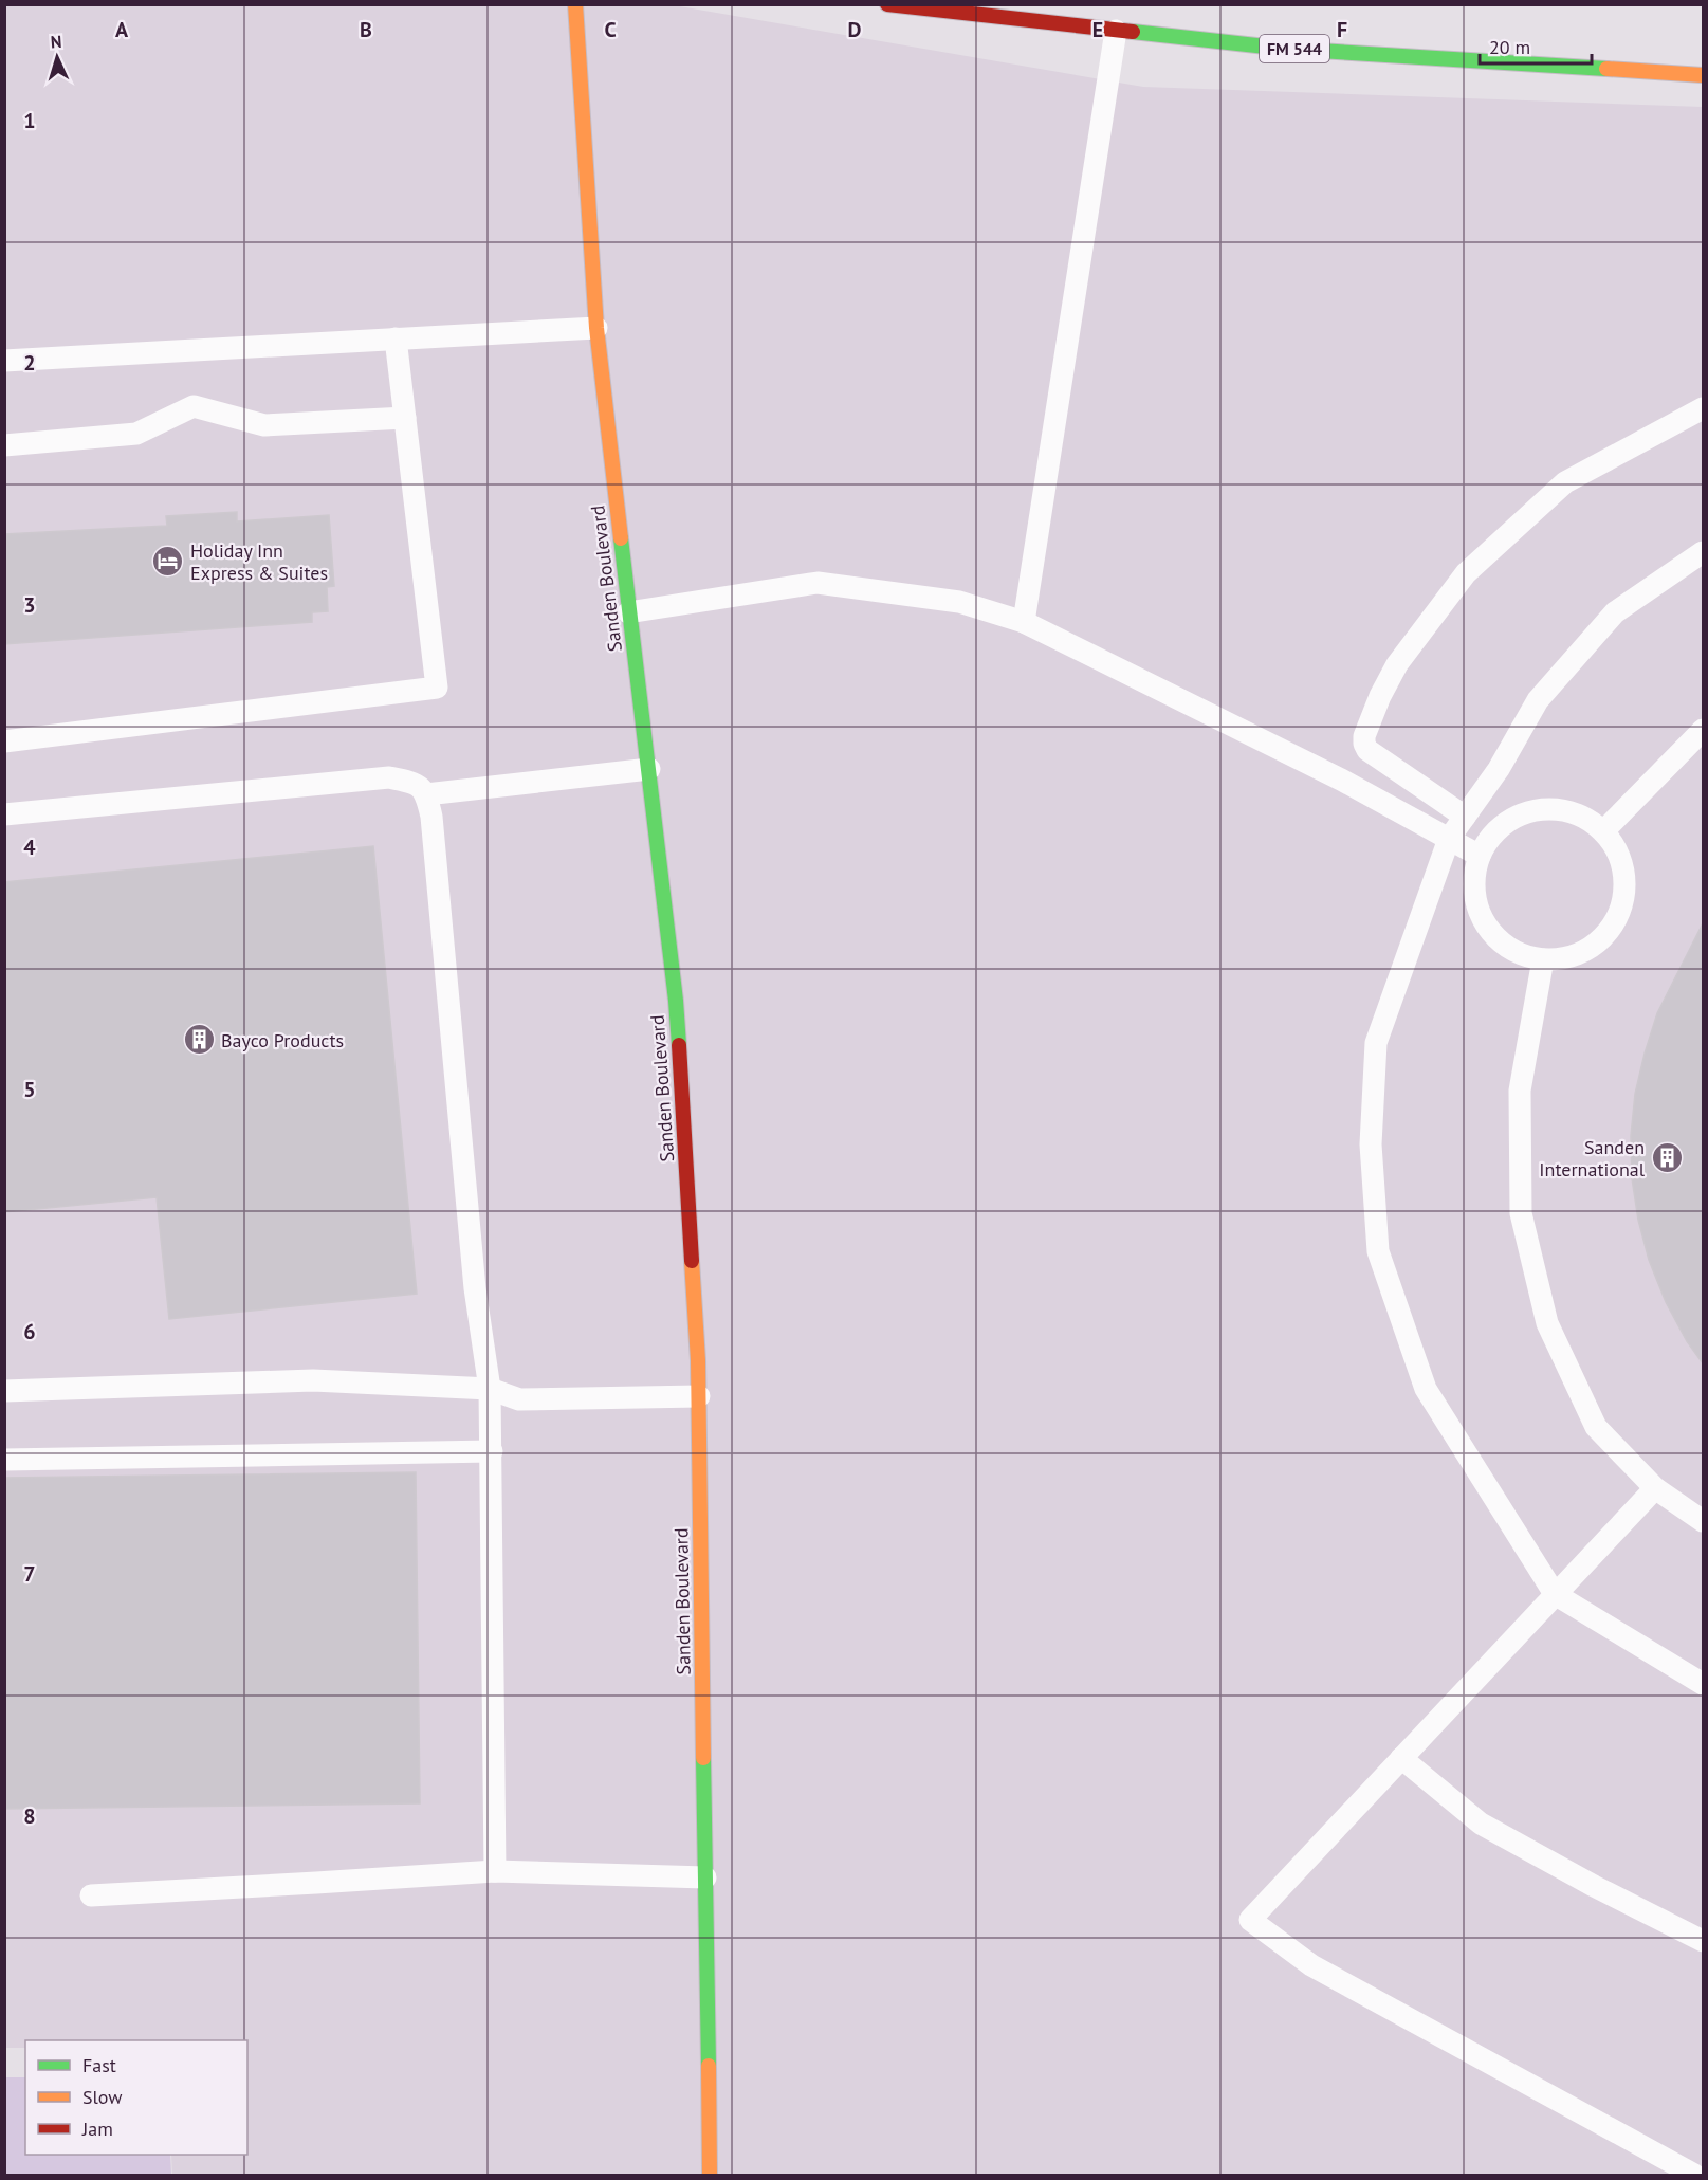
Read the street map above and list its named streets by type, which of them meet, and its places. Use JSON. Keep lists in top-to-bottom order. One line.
{"streets":{"street":["FM 544","Sanden Boulevard"]},"places":{"hotel":["Holiday Inn Express & Suites"],"building":["Bayco Products","Sanden International"]},"legend":["Fast","Slow","Jam"],"scale_bar":"20 m","north":"top","grid":{"columns":["A","B","C","D","E","F"],"rows":["1","2","3","4","5","6","7","8"]}}
